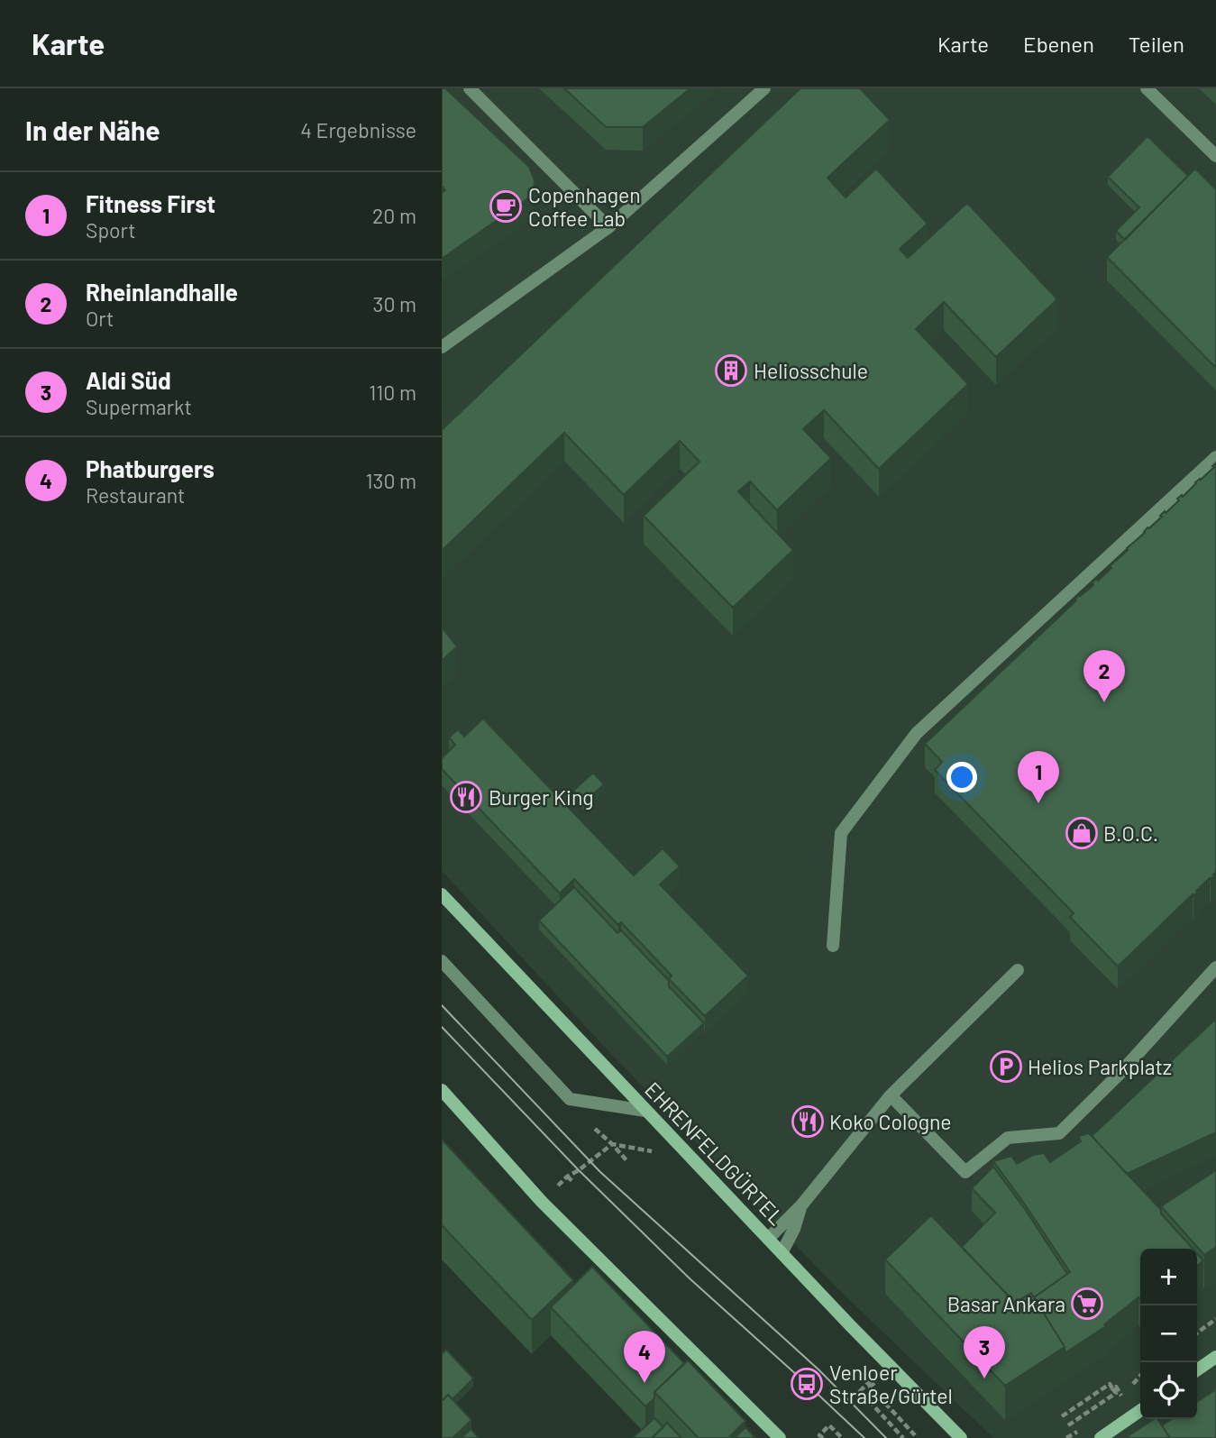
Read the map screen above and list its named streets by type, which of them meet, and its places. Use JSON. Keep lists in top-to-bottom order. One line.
{"streets":{"main road":["EHRENFELDGÜRTEL"]},"places":{"cafe":["Copenhagen Coffee Lab"],"building":["Heliosschule"],"restaurant":["Burger King","Koko Cologne"],"shop":["B.O.C."],"parking":["Helios Parkplatz"],"supermarket":["Basar Ankara"],"bus stop":["Venloer Straße/Gürtel"]},"page":{"header":"Karte","nav":["Karte","Ebenen","Teilen"],"heading":["In der Nähe","4 Ergebnisse"],"list":[{"mark":"1","name":"Fitness First","note":"Sport","value":"20 m"},{"mark":"2","name":"Rheinlandhalle","note":"Ort","value":"30 m"},{"mark":"3","name":"Aldi Süd","note":"Supermarkt","value":"110 m"},{"mark":"4","name":"Phatburgers","note":"Restaurant","value":"130 m"}],"pins":["2","1","3","4"],"map_buttons":["+","−"]}}
